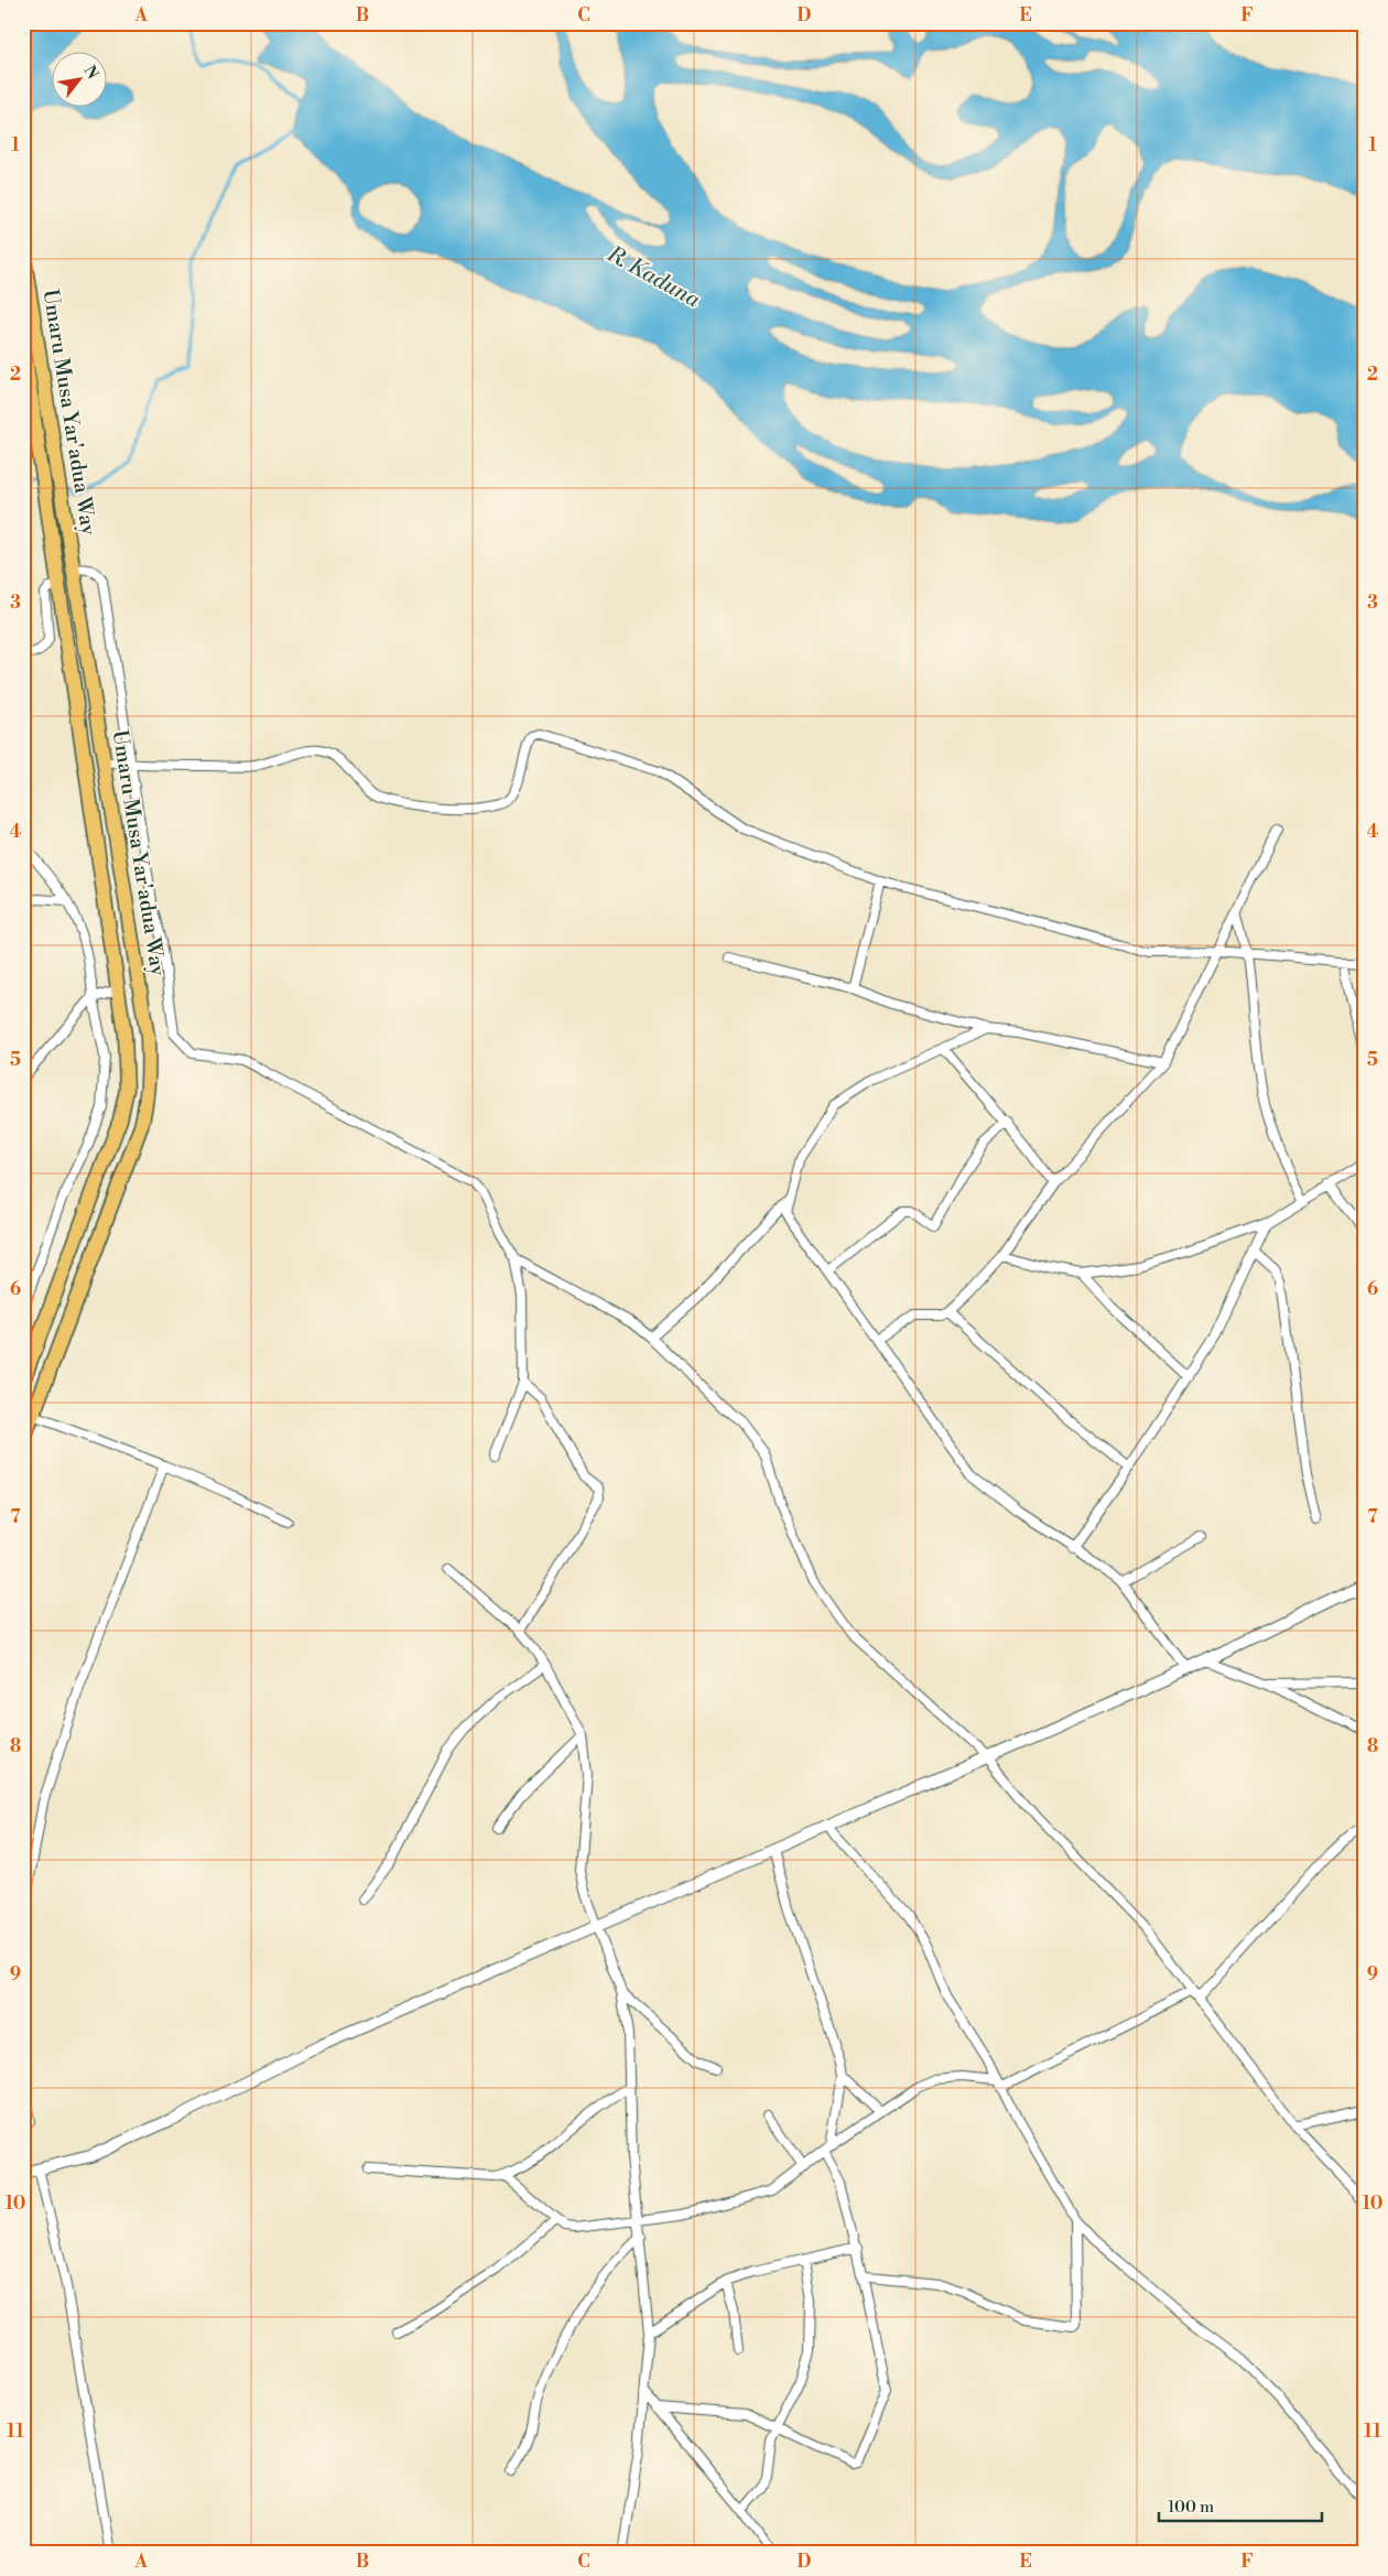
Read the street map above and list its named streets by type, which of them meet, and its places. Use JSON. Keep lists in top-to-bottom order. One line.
{"streets":{"main road":["Umaru Musa Yar'adua Way"]},"water":["R. Kaduna"],"scale_bar":"100 m","north":"top right","grid":{"columns":["A","B","C","D","E","F"],"rows":["1","2","3","4","5","6","7","8","9","10","11"]}}
